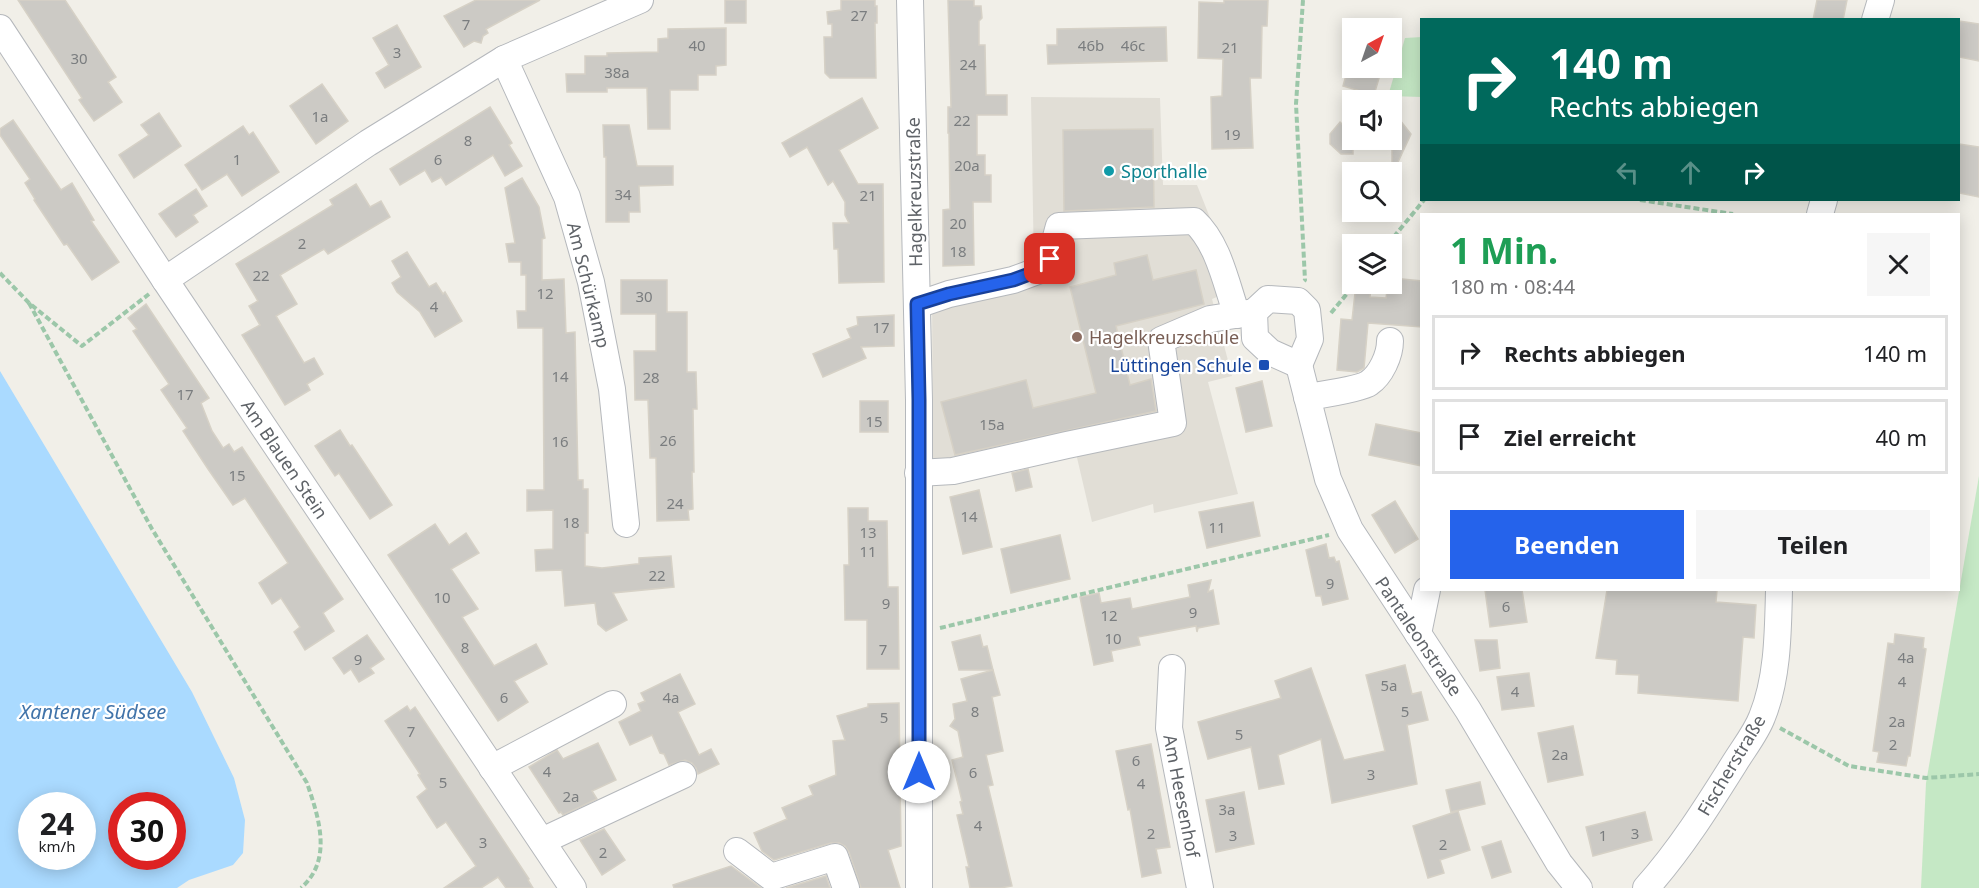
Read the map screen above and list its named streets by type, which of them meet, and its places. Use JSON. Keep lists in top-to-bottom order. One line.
{"streets":{"street":["Hagelkreuzstraße","Am Schürkamp","Am Blauen Stein","Pantaleonstraße","Fischerstraße","Am Heesenhof"]},"water":["Xantener Südsee"],"places":{"other":["Sporthalle","Hagelkreuzschule"],"transit":["Lüttingen Schule"]},"house_numbers":["27","7","40","46b","46c","21","3","30","24","38a","1a","22","19","8","1","6","20a","34","21","20","2","18","22","12","30","4","17","14","28","17","15","15a","26","16","15","24","14","18","11","13","11","22","9","10","9","6","9","12","10","8","7","4a","9","4","5a","4","6","4a","8","5","5","2a","7","5","2","2a","6","4","6","3","5","4","2a","3a","4","2","3","3","1","3","2","2"],"north":"top right","page":{"turn":["140 m","Rechts abbiegen"],"heading":["1 Min.","180 m · 08:44"],"list":[{"name":"Rechts abbiegen","value":"140 m"},{"name":"Ziel erreicht","value":"40 m"}],"buttons":["Beenden","Teilen"],"speed":"24 km/h","limit":"30"}}
